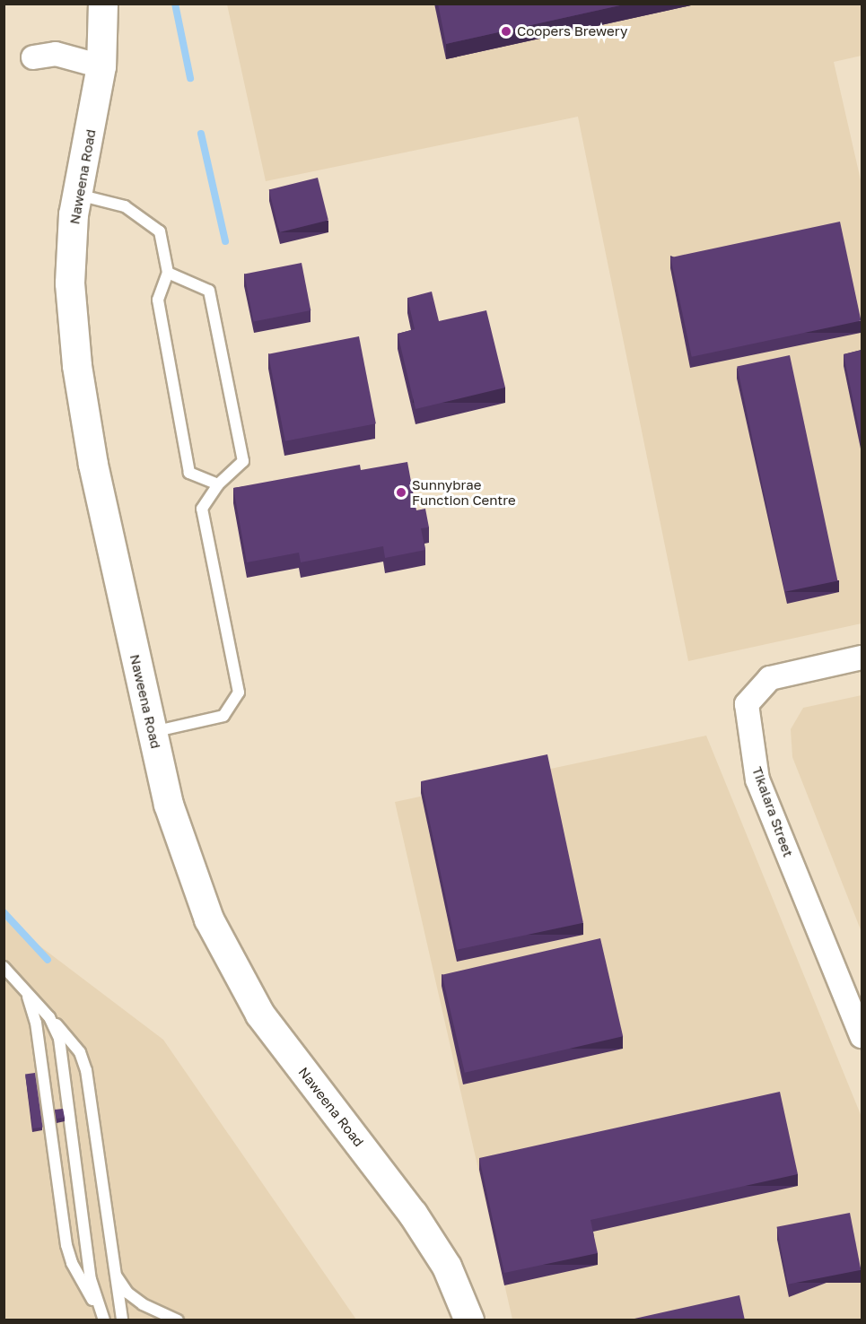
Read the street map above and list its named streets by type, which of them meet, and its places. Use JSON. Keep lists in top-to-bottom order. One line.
{"streets":{"street":["Naweena Road","Tikalara Street"]},"places":["Coopers Brewery","Sunnybrae Function Centre"]}
